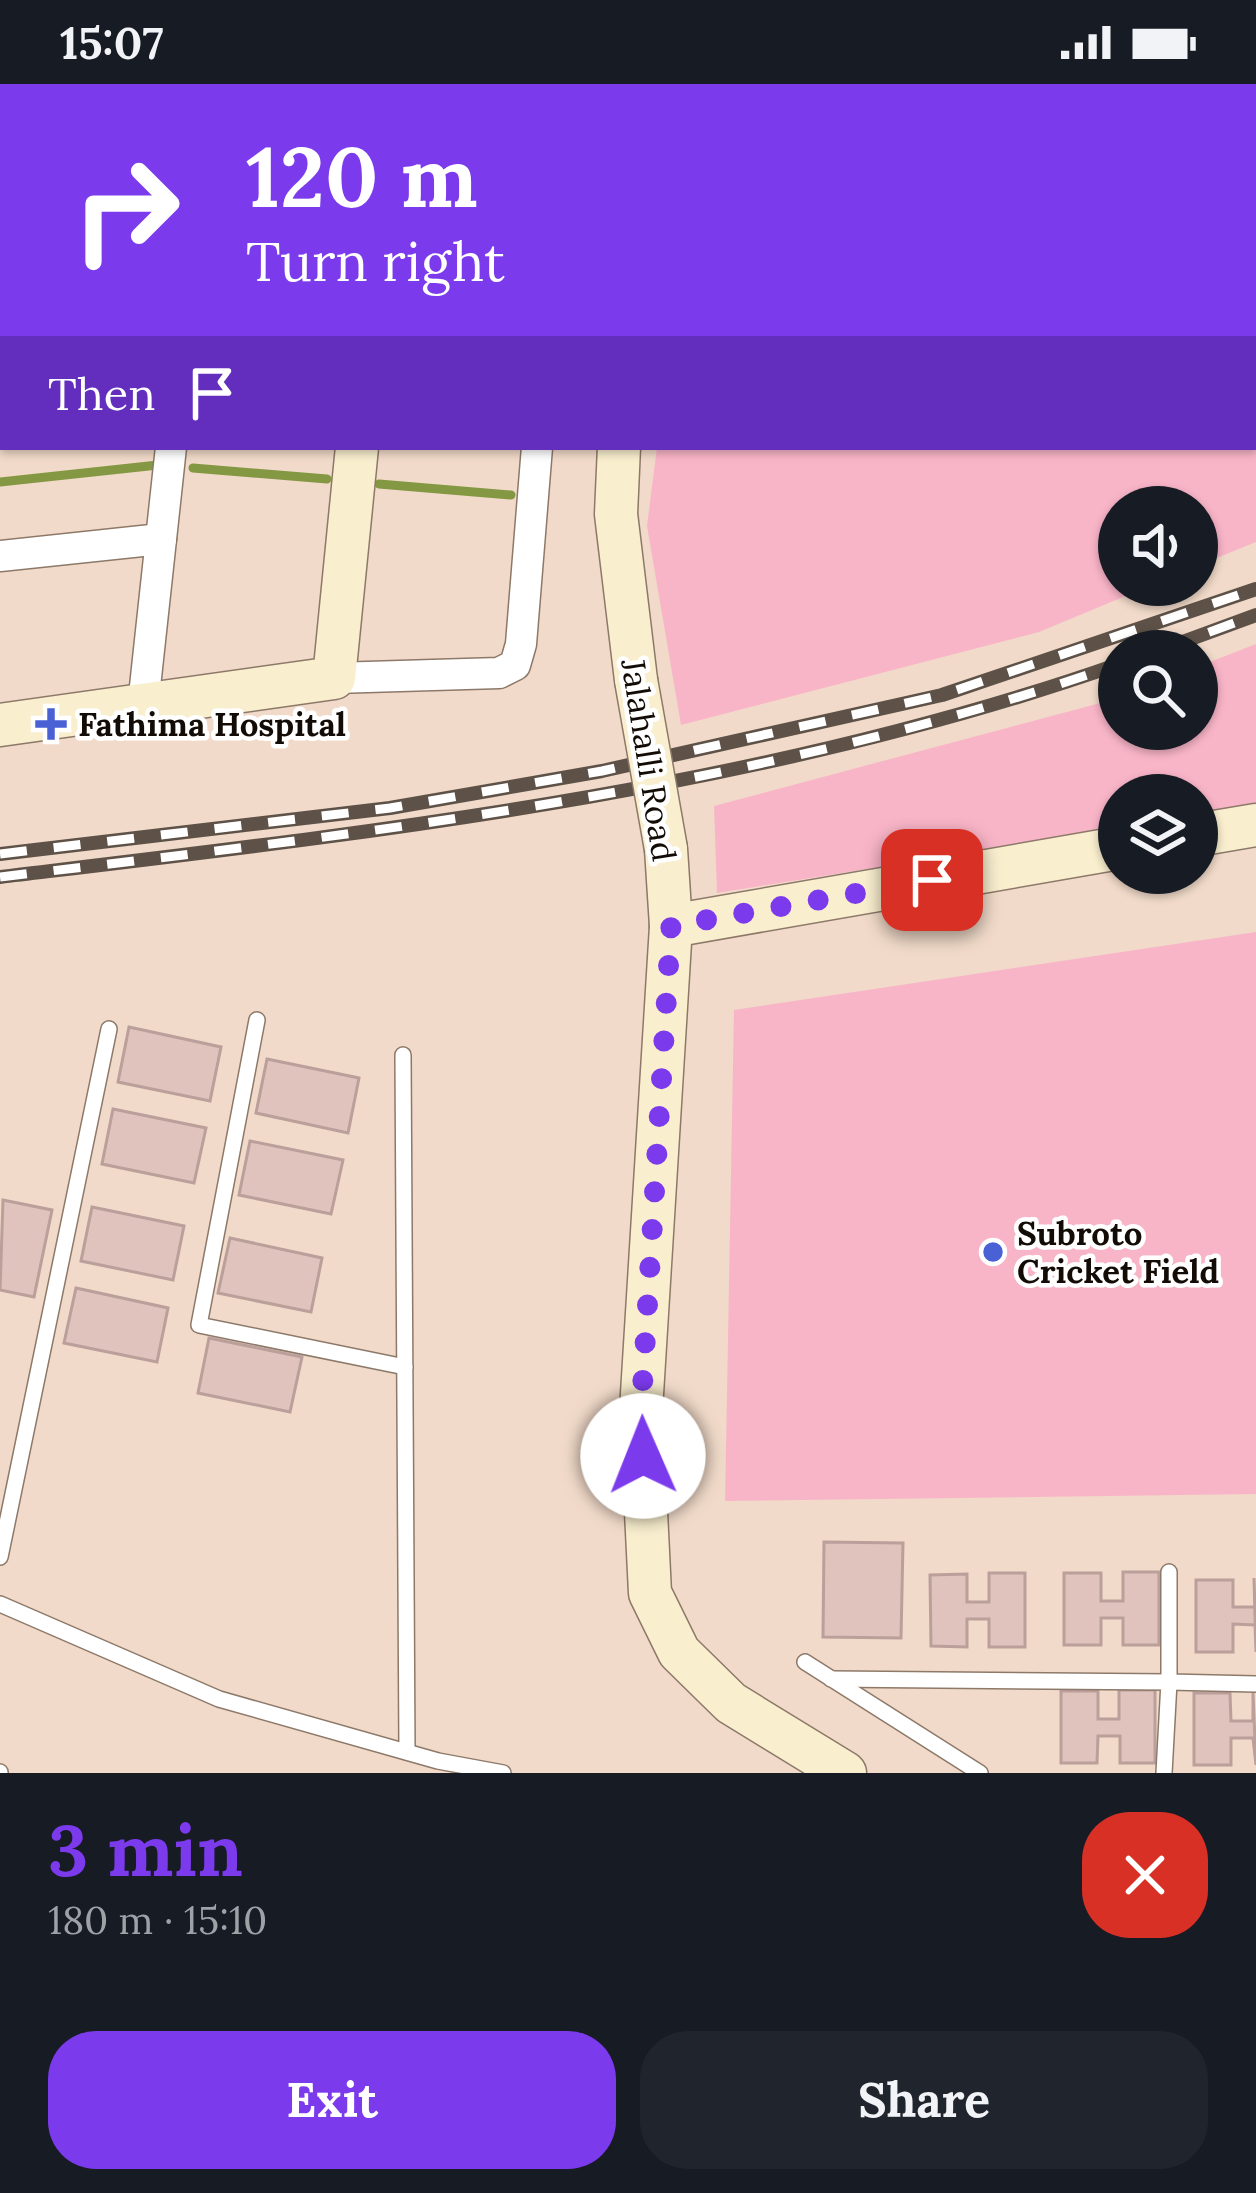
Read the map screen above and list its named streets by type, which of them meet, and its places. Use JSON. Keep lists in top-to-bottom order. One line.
{"streets":{"main road":["Jalahalli Road"]},"places":{"health":["Fathima Hospital"],"other":["Subroto Cricket Field"]},"page":{"status":"15:07","turn":["120 m","Turn right"],"then":"Then","heading":["3 min","180 m · 15:10"],"buttons":["Exit","Share"]}}
